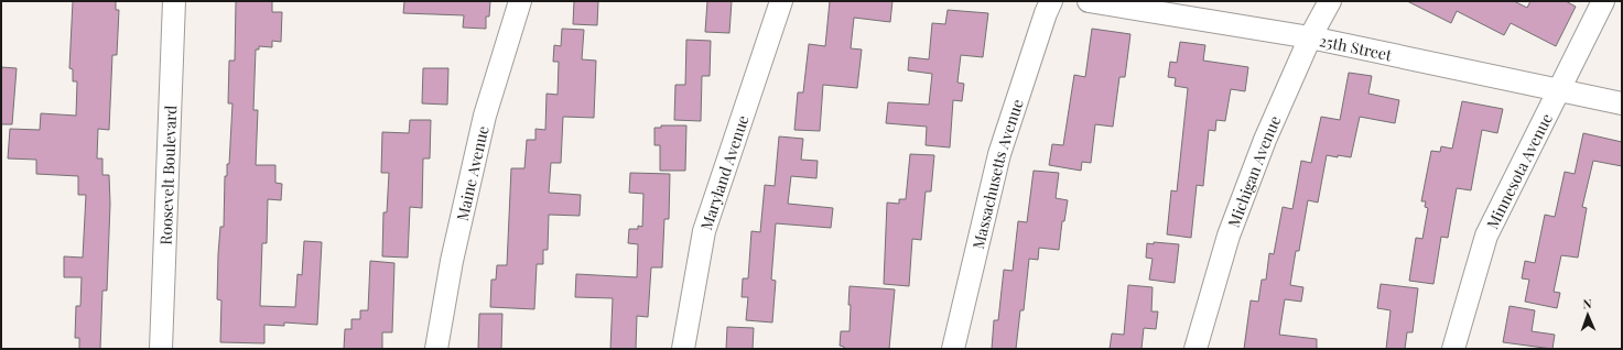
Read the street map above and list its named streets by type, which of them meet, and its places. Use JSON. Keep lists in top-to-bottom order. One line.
{"streets":{"street":["25th Street","Michigan Avenue","Minnesota Avenue","Maryland Avenue","Maine Avenue","Massachusetts Avenue","Roosevelt Boulevard"]},"crossings":[["25th Street","Michigan Avenue"],["25th Street","Minnesota Avenue"]],"north":"top"}
